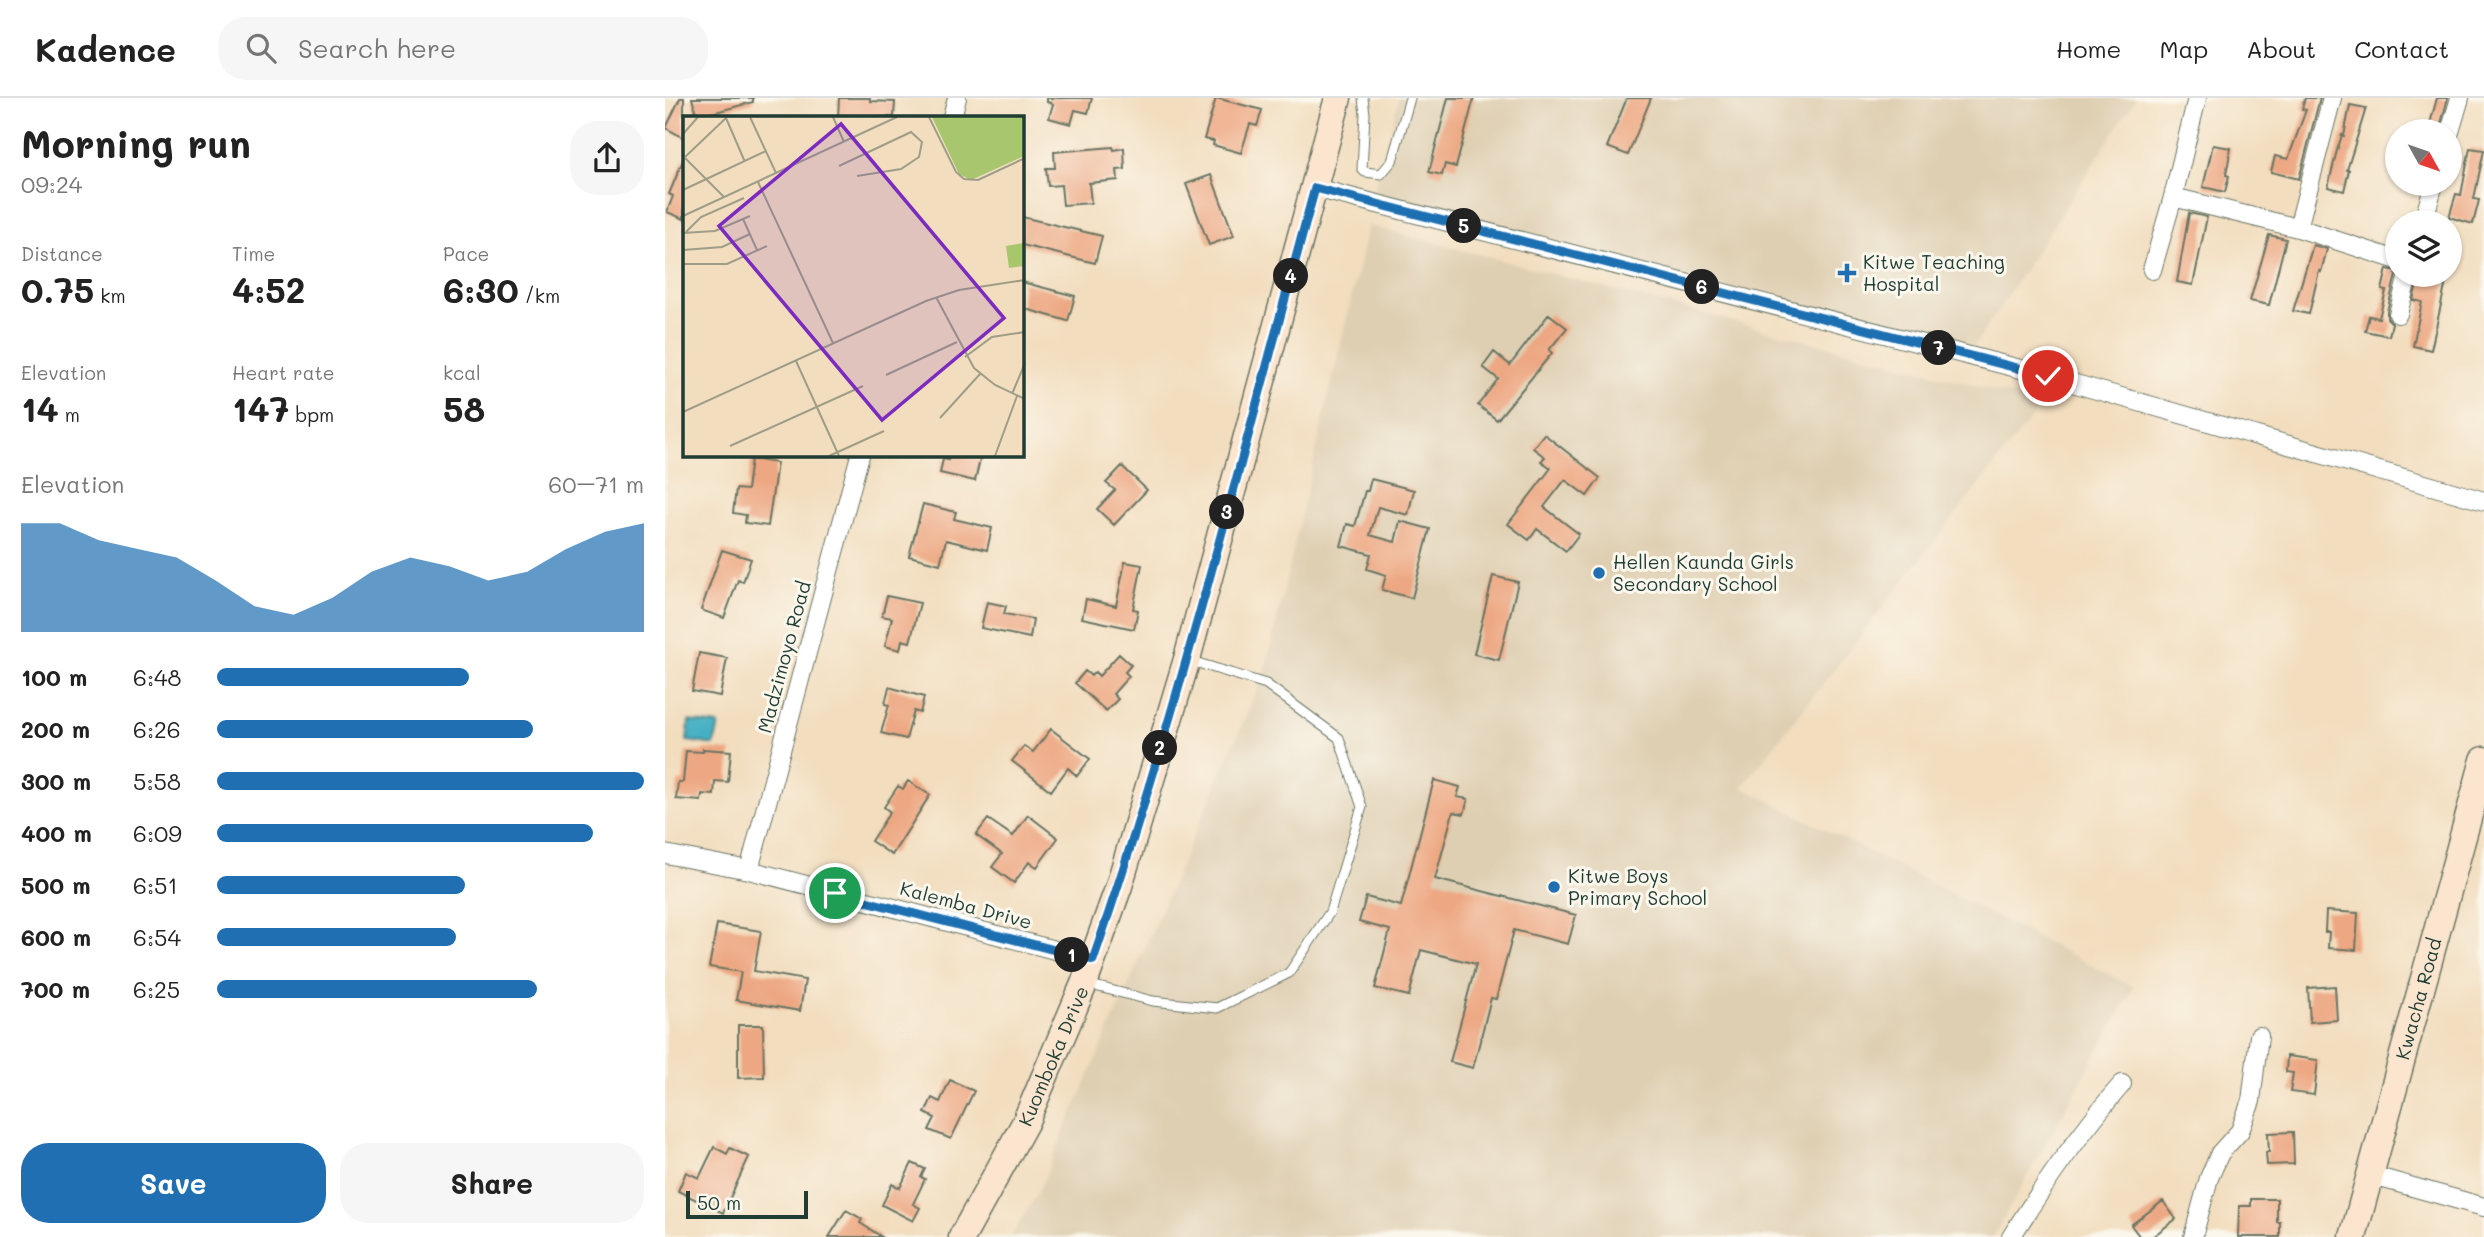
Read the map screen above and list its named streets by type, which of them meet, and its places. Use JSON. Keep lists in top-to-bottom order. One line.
{"streets":{"main road":["Kwacha Road","Kuomboka Drive"],"street":["Madzimoyo Road","Kalemba Drive"]},"crossings":[["Madzimoyo Road","Kalemba Drive"],["Kalemba Drive","Kuomboka Drive"]],"places":{"health":["Kitwe Teaching Hospital"],"other":["Hellen Kaunda Girls Secondary School","Kitwe Boys Primary School"]},"scale_bar":"50 m","north":"bottom right","page":{"header":"Kadence","search":"Search here","nav":["Home","Map","About","Contact"],"heading":["Morning run","09:24"],"pins":["5","4","6","7","3","2","1"],"stats":[["Distance","0.75 km"],["Time","4:52"],["Pace","6:30 /km"],["Elevation","14 m"],["Heart rate","147 bpm"],["kcal","58"]],"chart":["Elevation","60–71 m"],"list":[{"name":"100 m","note":"6:48"},{"name":"200 m","note":"6:26"},{"name":"300 m","note":"5:58"},{"name":"400 m","note":"6:09"},{"name":"500 m","note":"6:51"},{"name":"600 m","note":"6:54"},{"name":"700 m","note":"6:25"}],"buttons":["Save","Share"],"scale":"50 m"}}
